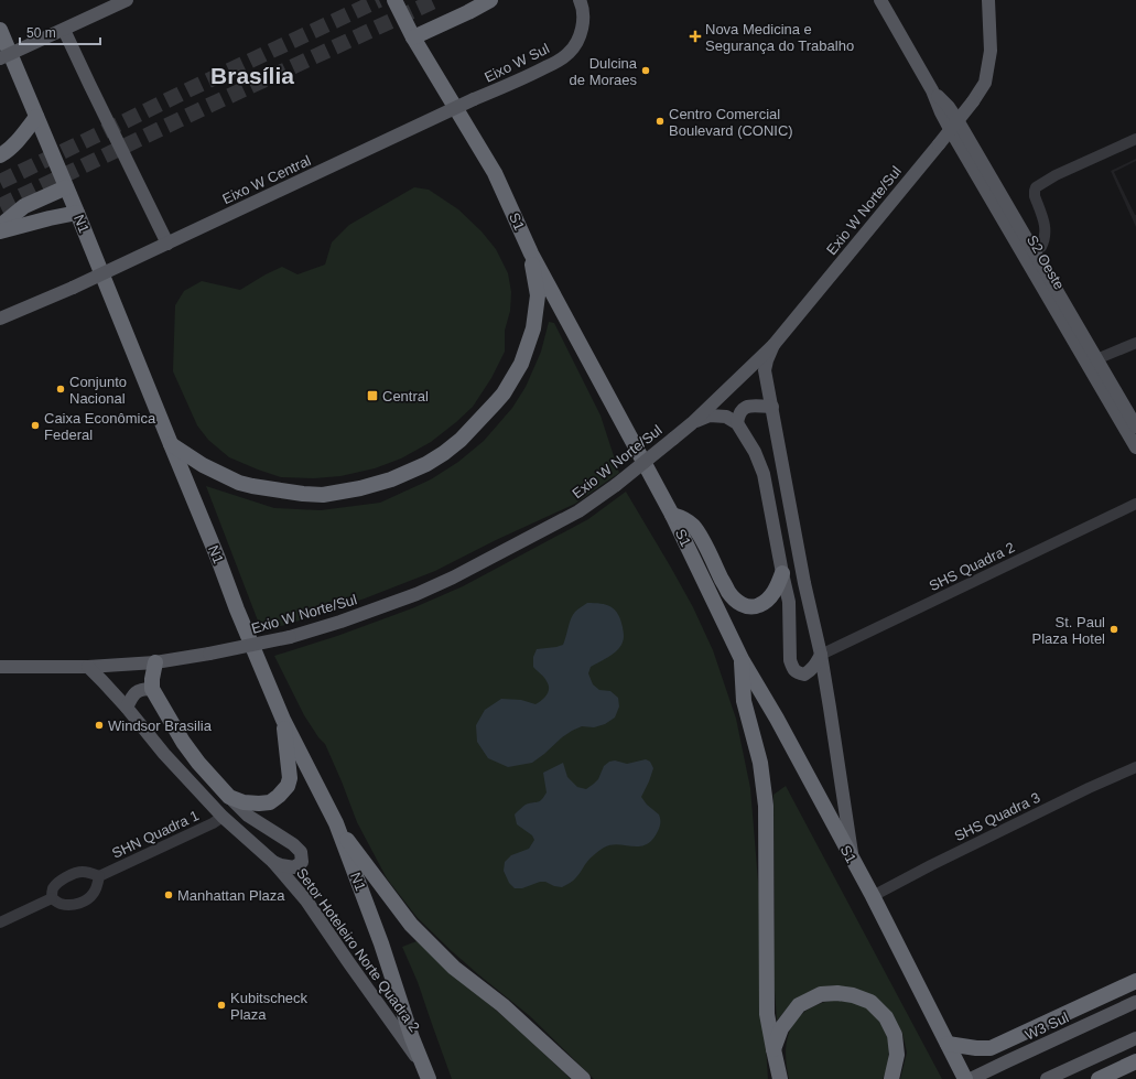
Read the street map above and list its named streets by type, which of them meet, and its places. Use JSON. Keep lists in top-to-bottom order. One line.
{"streets":{"highway":["S1","N1"],"main road":["Eixo W Sul","Eixo W Central","Exio W Norte/Sul","S2 Oeste","Setor Hoteleiro Norte Quadra 2","W3 Sul"],"street":["SHS Quadra 2","SHS Quadra 3","SHN Quadra 1"]},"crossings":[["Eixo W Sul","Eixo W Central"],["Exio W Norte/Sul","Setor Hoteleiro Norte Quadra 2"],["S1","SHS Quadra 3"],["N1","Setor Hoteleiro Norte Quadra 2"],["SHN Quadra 1","Setor Hoteleiro Norte Quadra 2"]],"districts":["Brasília"],"places":{"health":["Nova Medicina e Segurança do Trabalho"],"other":["Dulcina de Moraes","Centro Comercial Boulevard (CONIC)","Conjunto Nacional","Caixa Econômica Federal","St. Paul Plaza Hotel","Windsor Brasilia","Manhattan Plaza","Kubitscheck Plaza"],"transit":["Central"]},"scale_bar":"50 m"}
